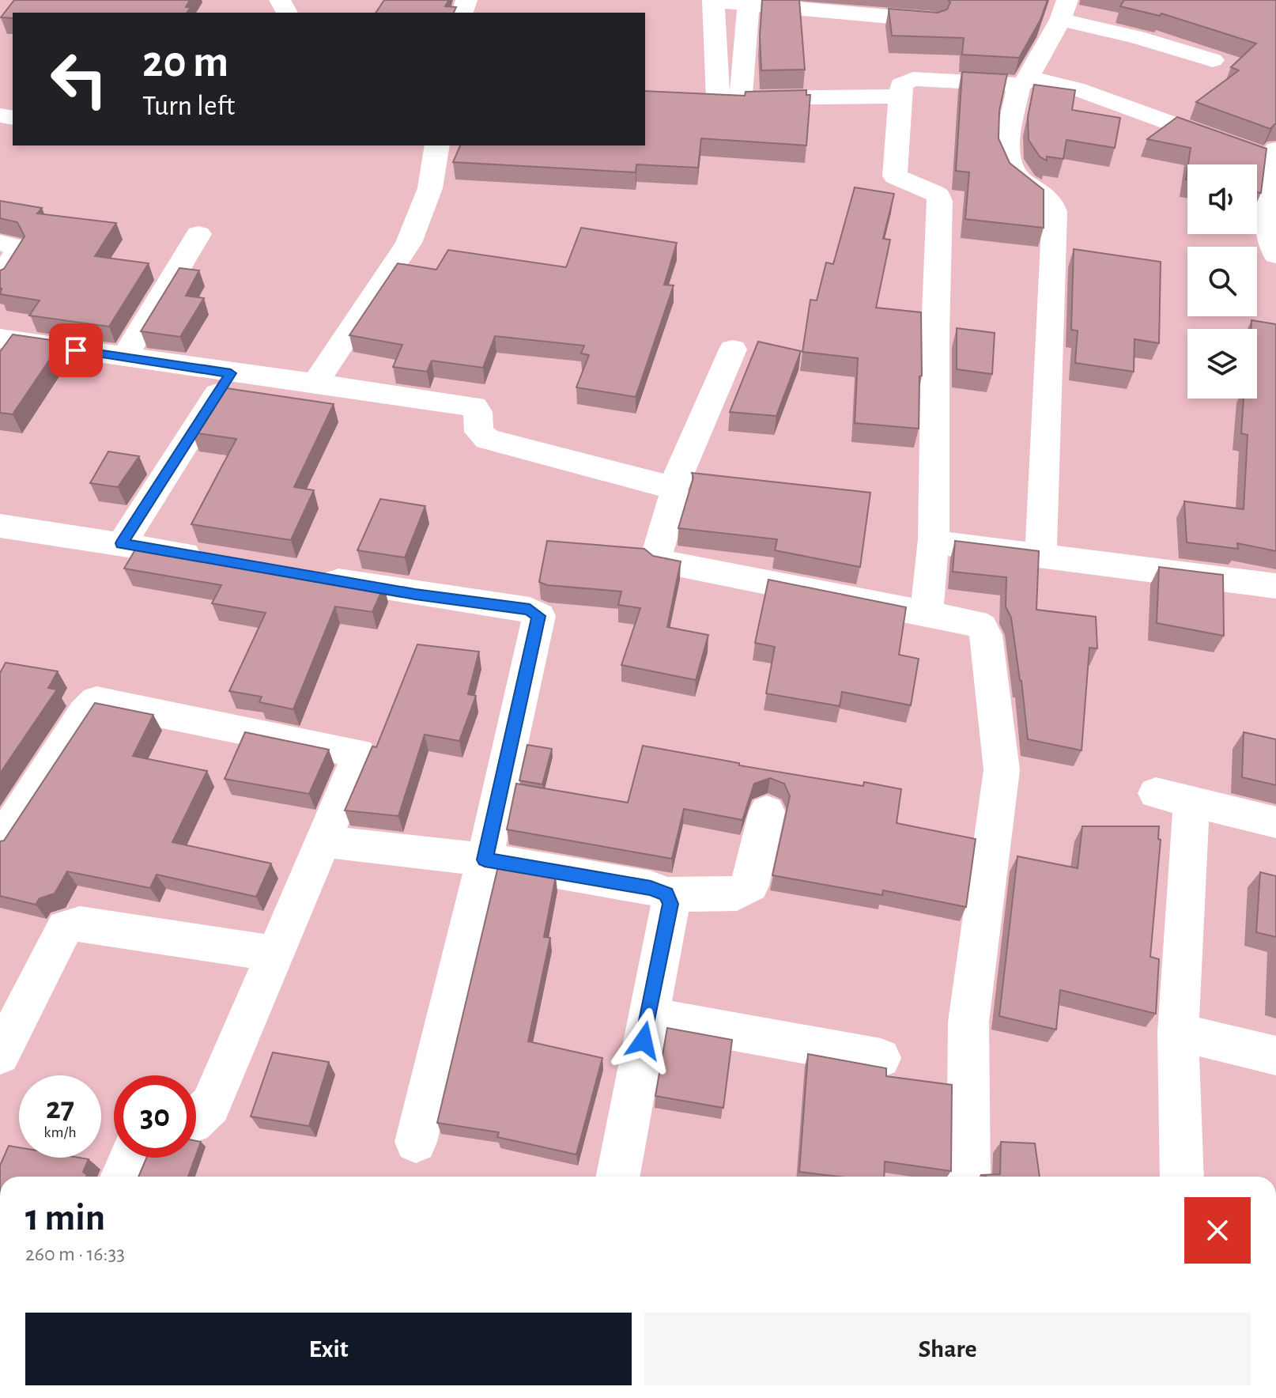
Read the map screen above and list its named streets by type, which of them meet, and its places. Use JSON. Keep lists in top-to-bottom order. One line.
{"page":{"turn":["20 m","Turn left"],"speed":"27 km/h","limit":"30","heading":["1 min","260 m · 16:33"],"buttons":["Exit","Share"]}}
